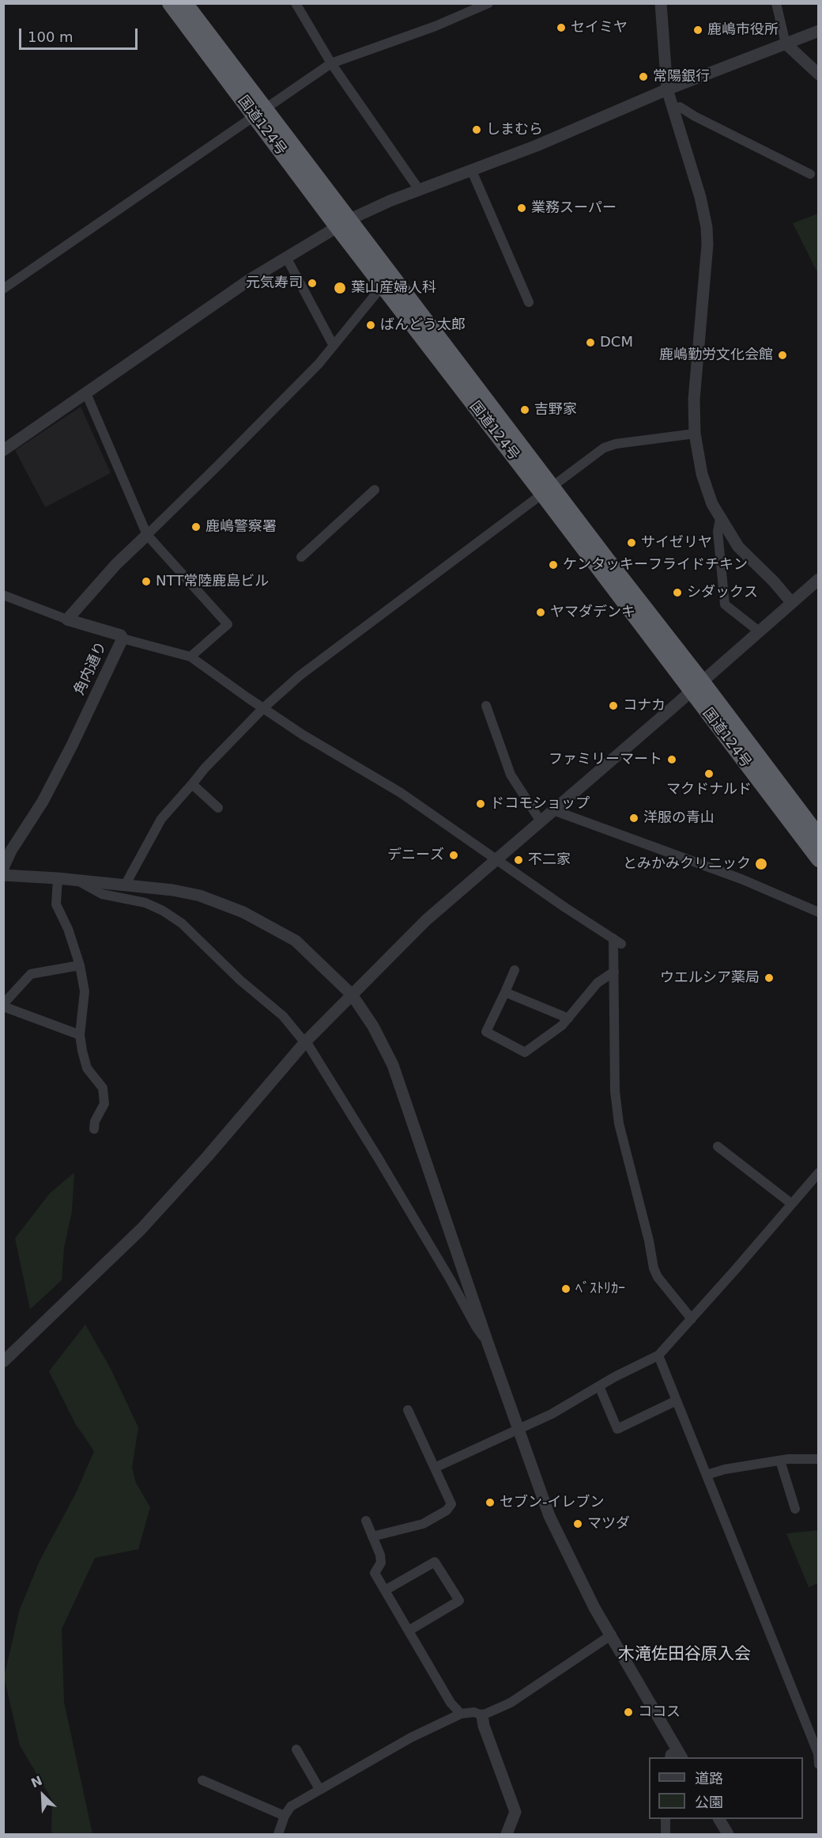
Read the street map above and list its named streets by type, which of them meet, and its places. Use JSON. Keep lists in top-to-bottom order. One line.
{"streets":{"highway":["国道124号"],"street":["角内通り"]},"districts":["木滝佐田谷原入会"],"places":["セイミヤ","鹿嶋市役所","常陽銀行","しまむら","業務スーパー","元気寿司","葉山産婦人科","ばんどう太郎","DCM","鹿嶋勤労文化会館","吉野家","鹿嶋警察署","サイゼリヤ","ケンタッキーフライドチキン","NTT常陸鹿島ビル","シダックス","ヤマダデンキ","コナカ","ファミリーマート","マクドナルド","ドコモショップ","洋服の青山","デニーズ","不二家","とみかみクリニック","ウエルシア薬局","ﾍﾞｽﾄﾘｶｰ","セブン-イレブン","マツダ","ココス"],"legend":["道路","公園"],"scale_bar":"100 m","north":"top left"}
